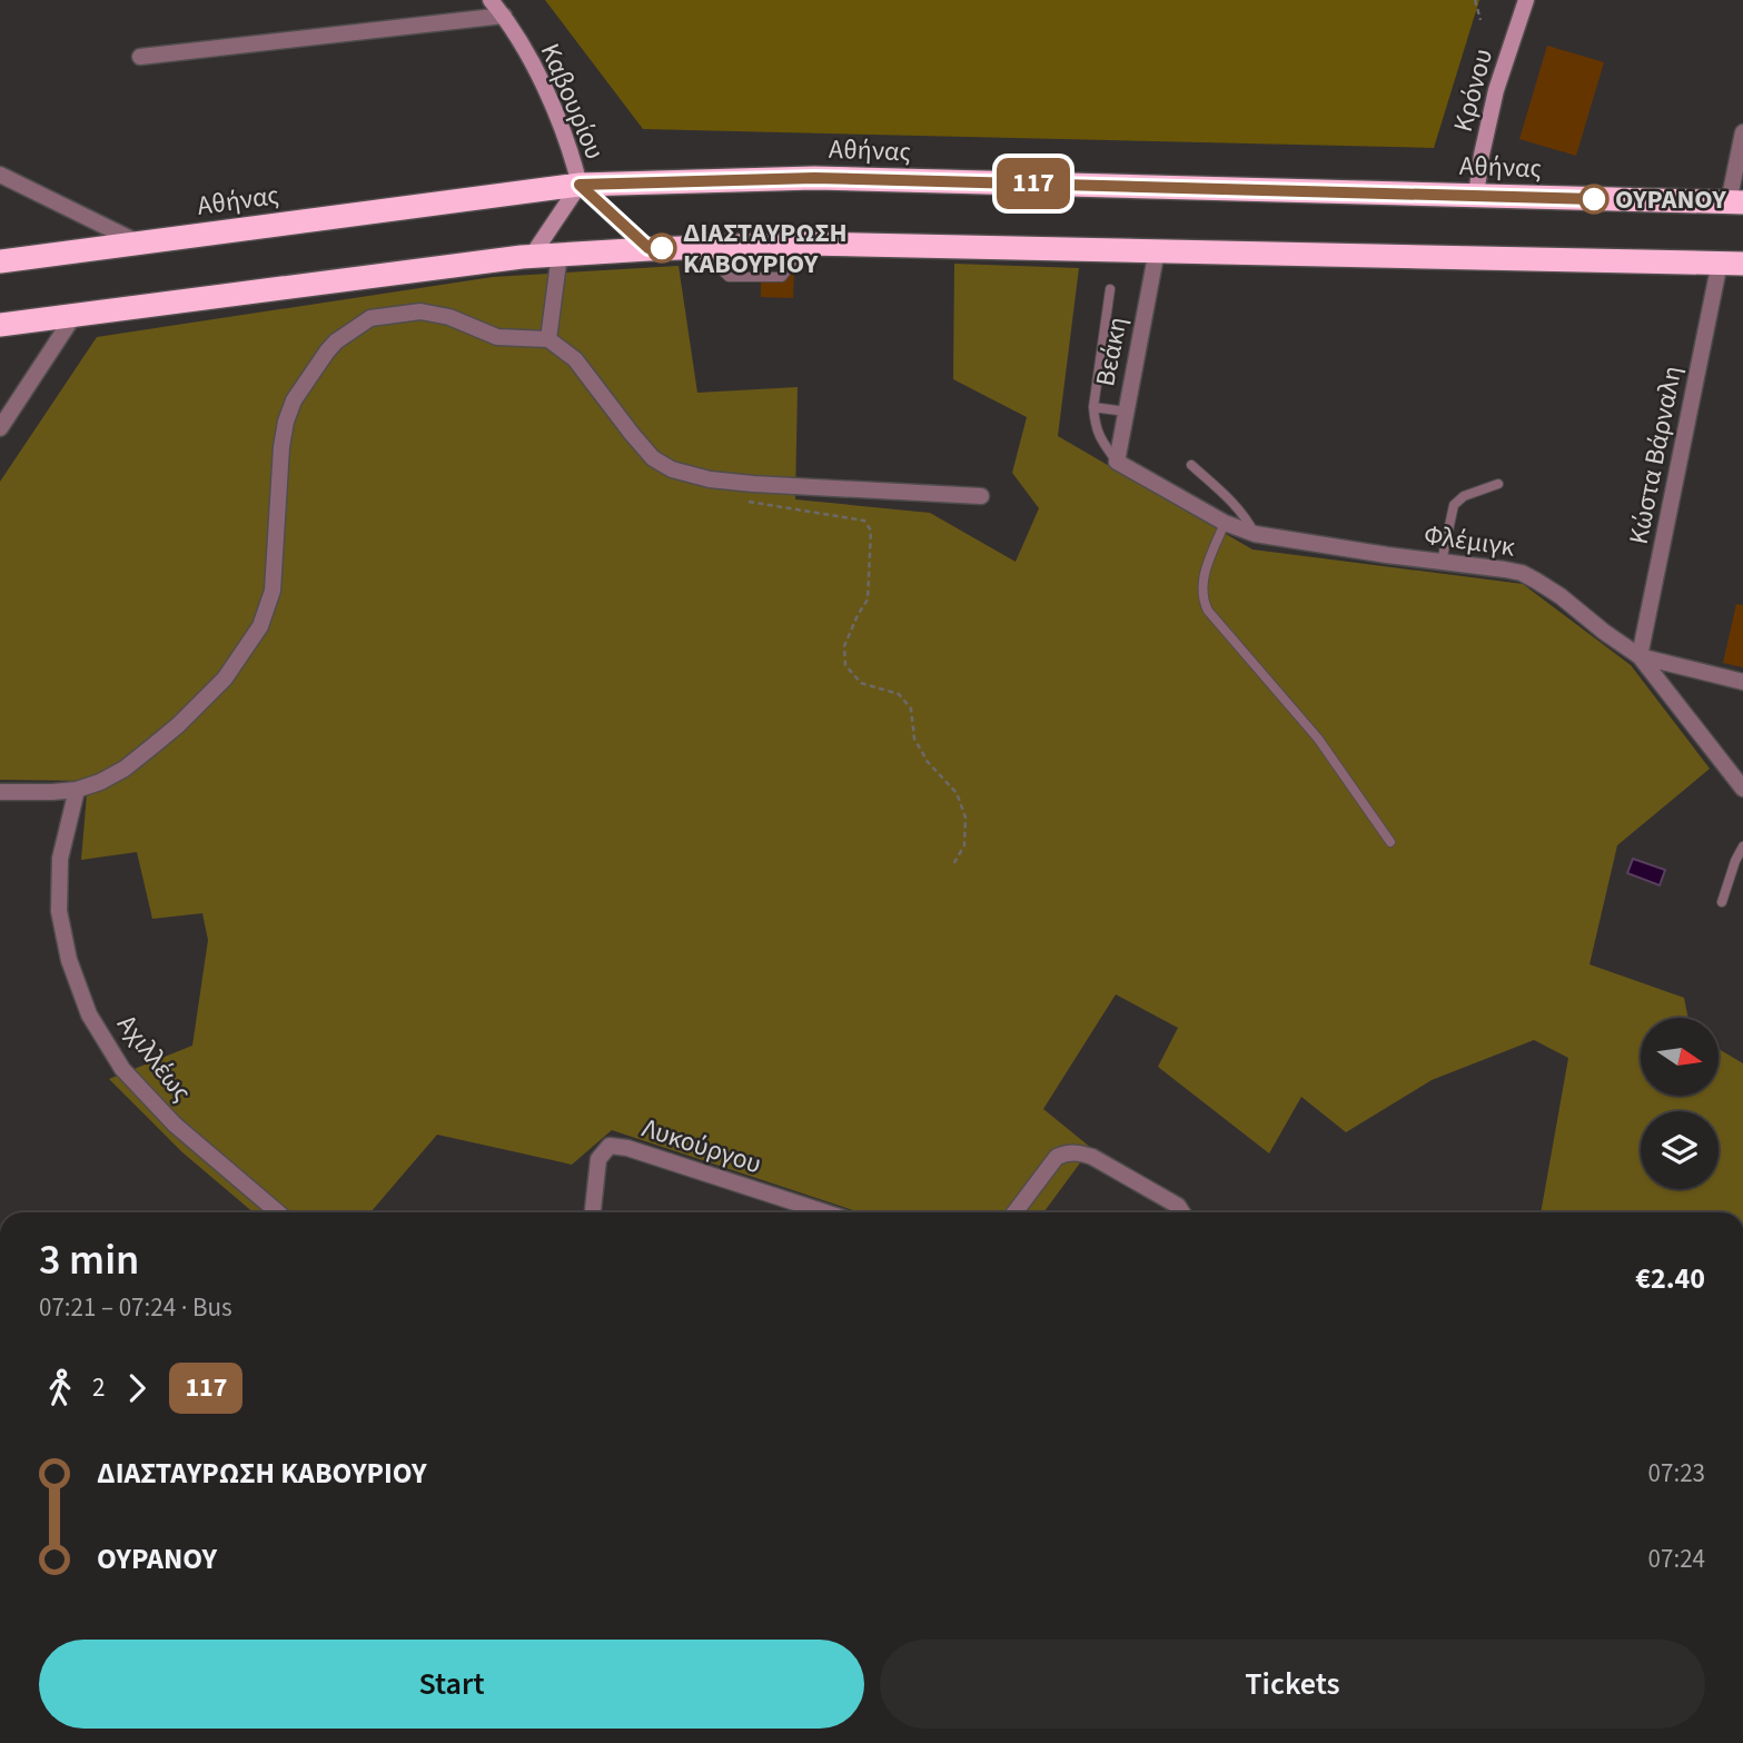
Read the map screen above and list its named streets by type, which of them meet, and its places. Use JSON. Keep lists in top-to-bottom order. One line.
{"streets":{"highway":["Αθήνας"],"street":["Κρόνου","Καβουρίου","Βεάκη","Κώστα Βάρναλη","Φλέμιγκ","Αχιλλέως","Λυκούργου"]},"crossings":[["Κρόνου","Αθήνας"],["Καβουρίου","Αθήνας"],["Βεάκη","Φλέμιγκ"],["Κώστα Βάρναλη","Φλέμιγκ"]],"places":["ΟΥΡΑΝΟΥ","ΔΙΑΣΤΑΥΡΩΣΗ ΚΑΒΟΥΡΙΟΥ"],"lines":["bus line 117"],"north":"right","page":{"on_map":"117","heading":["3 min","07:21 – 07:24 · Bus","€2.40"],"legs":["2","117"],"list":[{"name":"ΔΙΑΣΤΑΥΡΩΣΗ ΚΑΒΟΥΡΙΟΥ","value":"07:23"},{"name":"ΟΥΡΑΝΟΥ","value":"07:24"}],"buttons":["Start","Tickets"]}}
